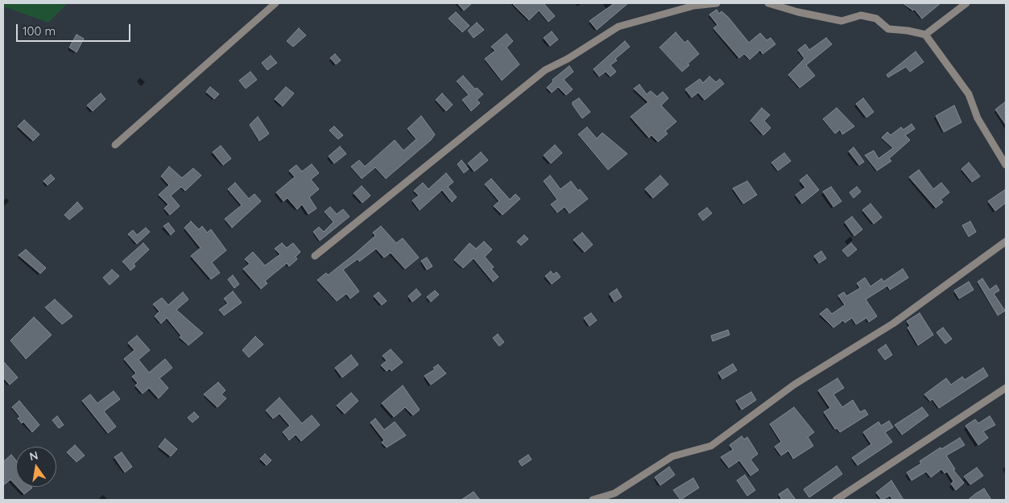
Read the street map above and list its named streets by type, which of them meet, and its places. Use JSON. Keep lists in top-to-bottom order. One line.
{"scale_bar":"100 m","north":"top"}
